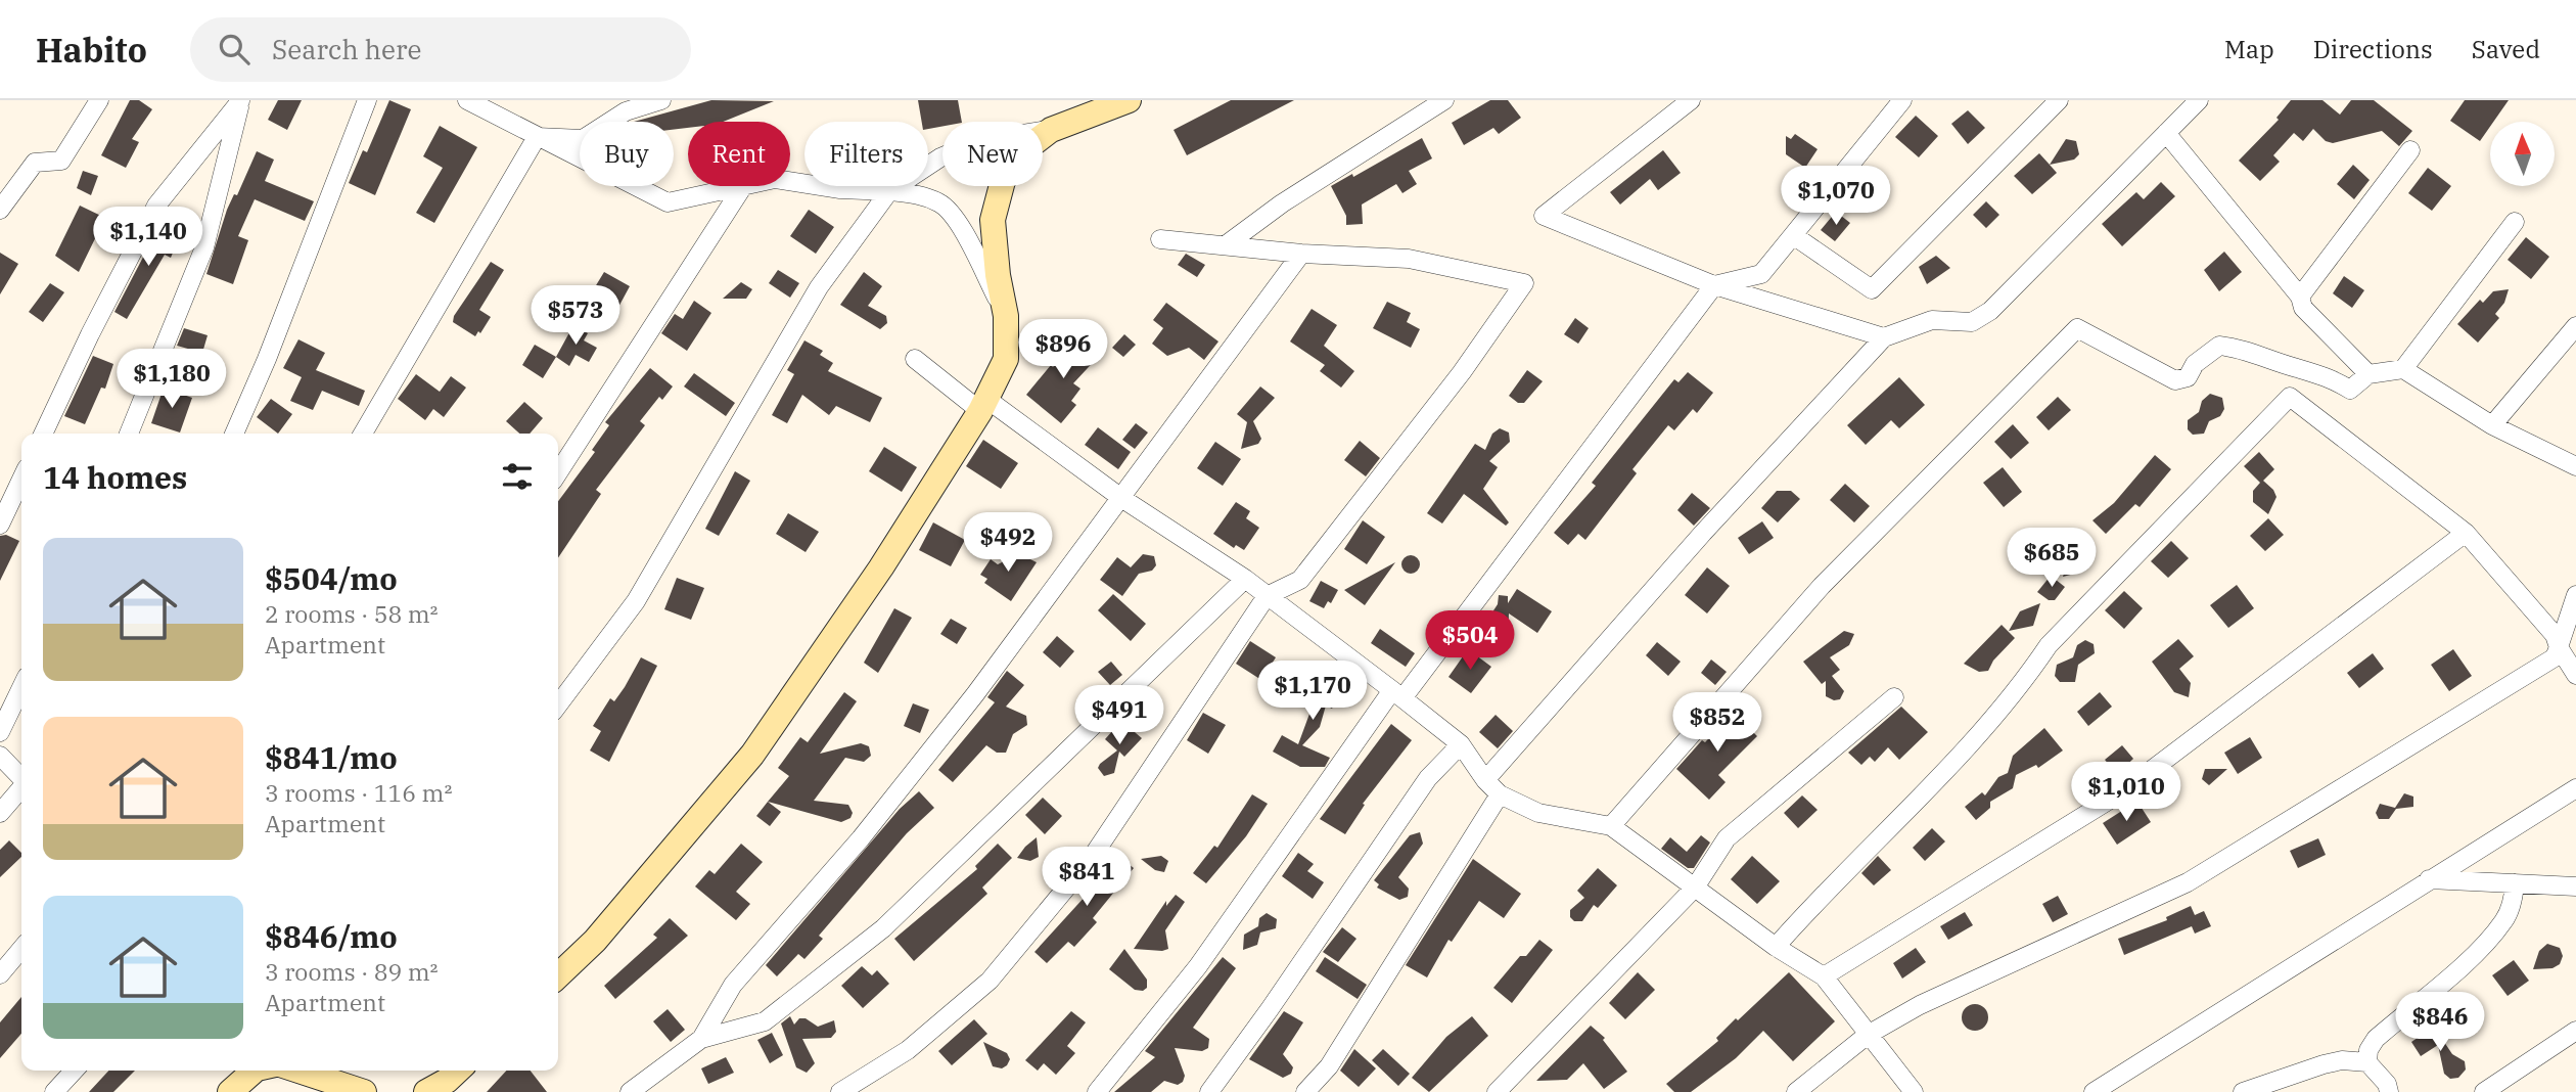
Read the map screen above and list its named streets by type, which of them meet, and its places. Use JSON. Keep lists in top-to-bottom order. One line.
{"north":"top","page":{"header":"Habito","search":"Search here","nav":["Map","Directions","Saved"],"chip":["Buy","Rent","Filters","New"],"price":["$1,070","$1,140","$573","$896","$1,180","$492","$685","$504","$1,170","$491","$852","$1,010","$841","$846"],"heading":"14 homes","list":[{"name":"$504/mo","note":"2 rooms · 58 m² · Apartment"},{"name":"$841/mo","note":"3 rooms · 116 m² · Apartment"},{"name":"$846/mo","note":"3 rooms · 89 m² · Apartment"}]}}
